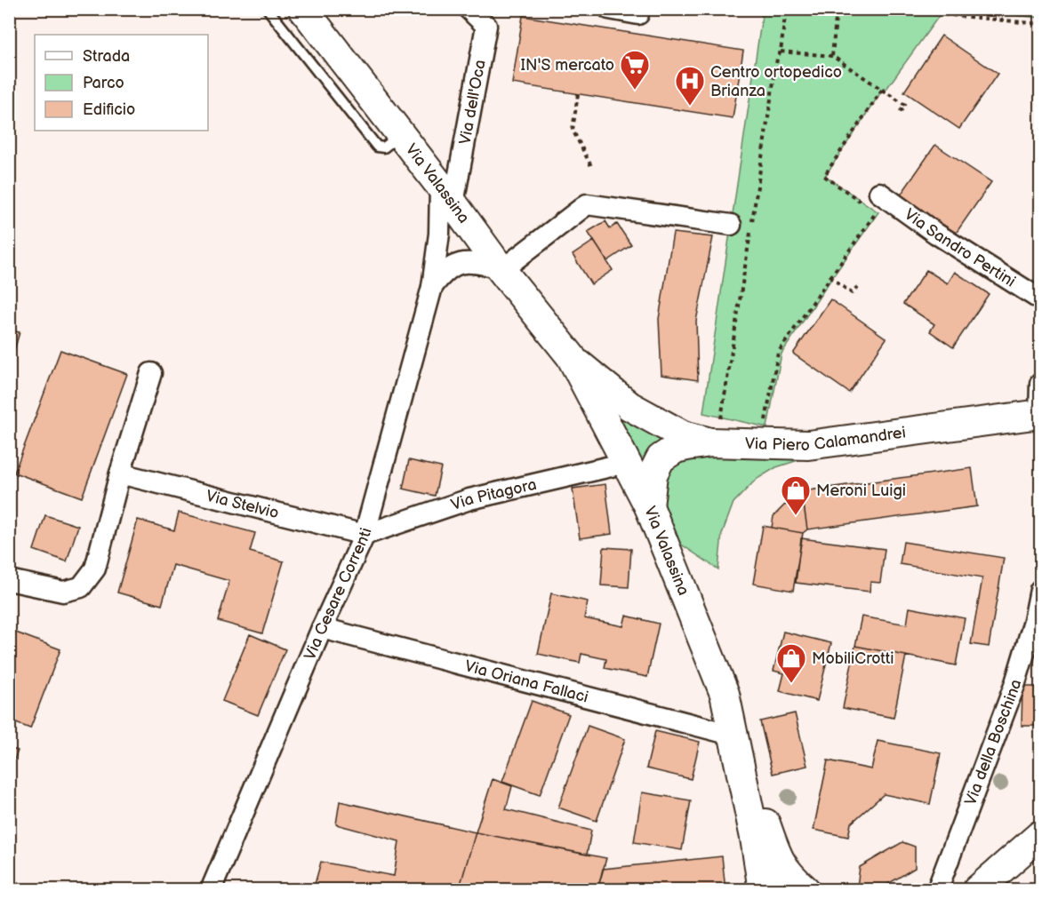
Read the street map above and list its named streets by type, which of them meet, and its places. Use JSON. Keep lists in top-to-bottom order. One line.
{"streets":{"main road":["Via Valassina","Via Piero Calamandrei"],"street":["Via dell'Oca","Via Sandro Pertini","Via Pitagora","Via Stelvio","Via Cesare Correnti","Via Oriana Fallaci","Via della Boschina"]},"crossings":[["Via dell'Oca","Via Valassina"],["Via dell'Oca","Via Cesare Correnti"],["Via Valassina","Via Piero Calamandrei"],["Via Valassina","Via Pitagora"],["Via Valassina","Via Cesare Correnti"],["Via Valassina","Via Oriana Fallaci"],["Via Pitagora","Via Stelvio"],["Via Pitagora","Via Cesare Correnti"],["Via Stelvio","Via Cesare Correnti"],["Via Cesare Correnti","Via Oriana Fallaci"]],"places":{"supermarket":["IN'S mercato"],"hospital":["Centro ortopedico Brianza"],"shop":["Meroni Luigi","MobiliCrotti"]},"legend":["Strada","Parco","Edificio"]}
